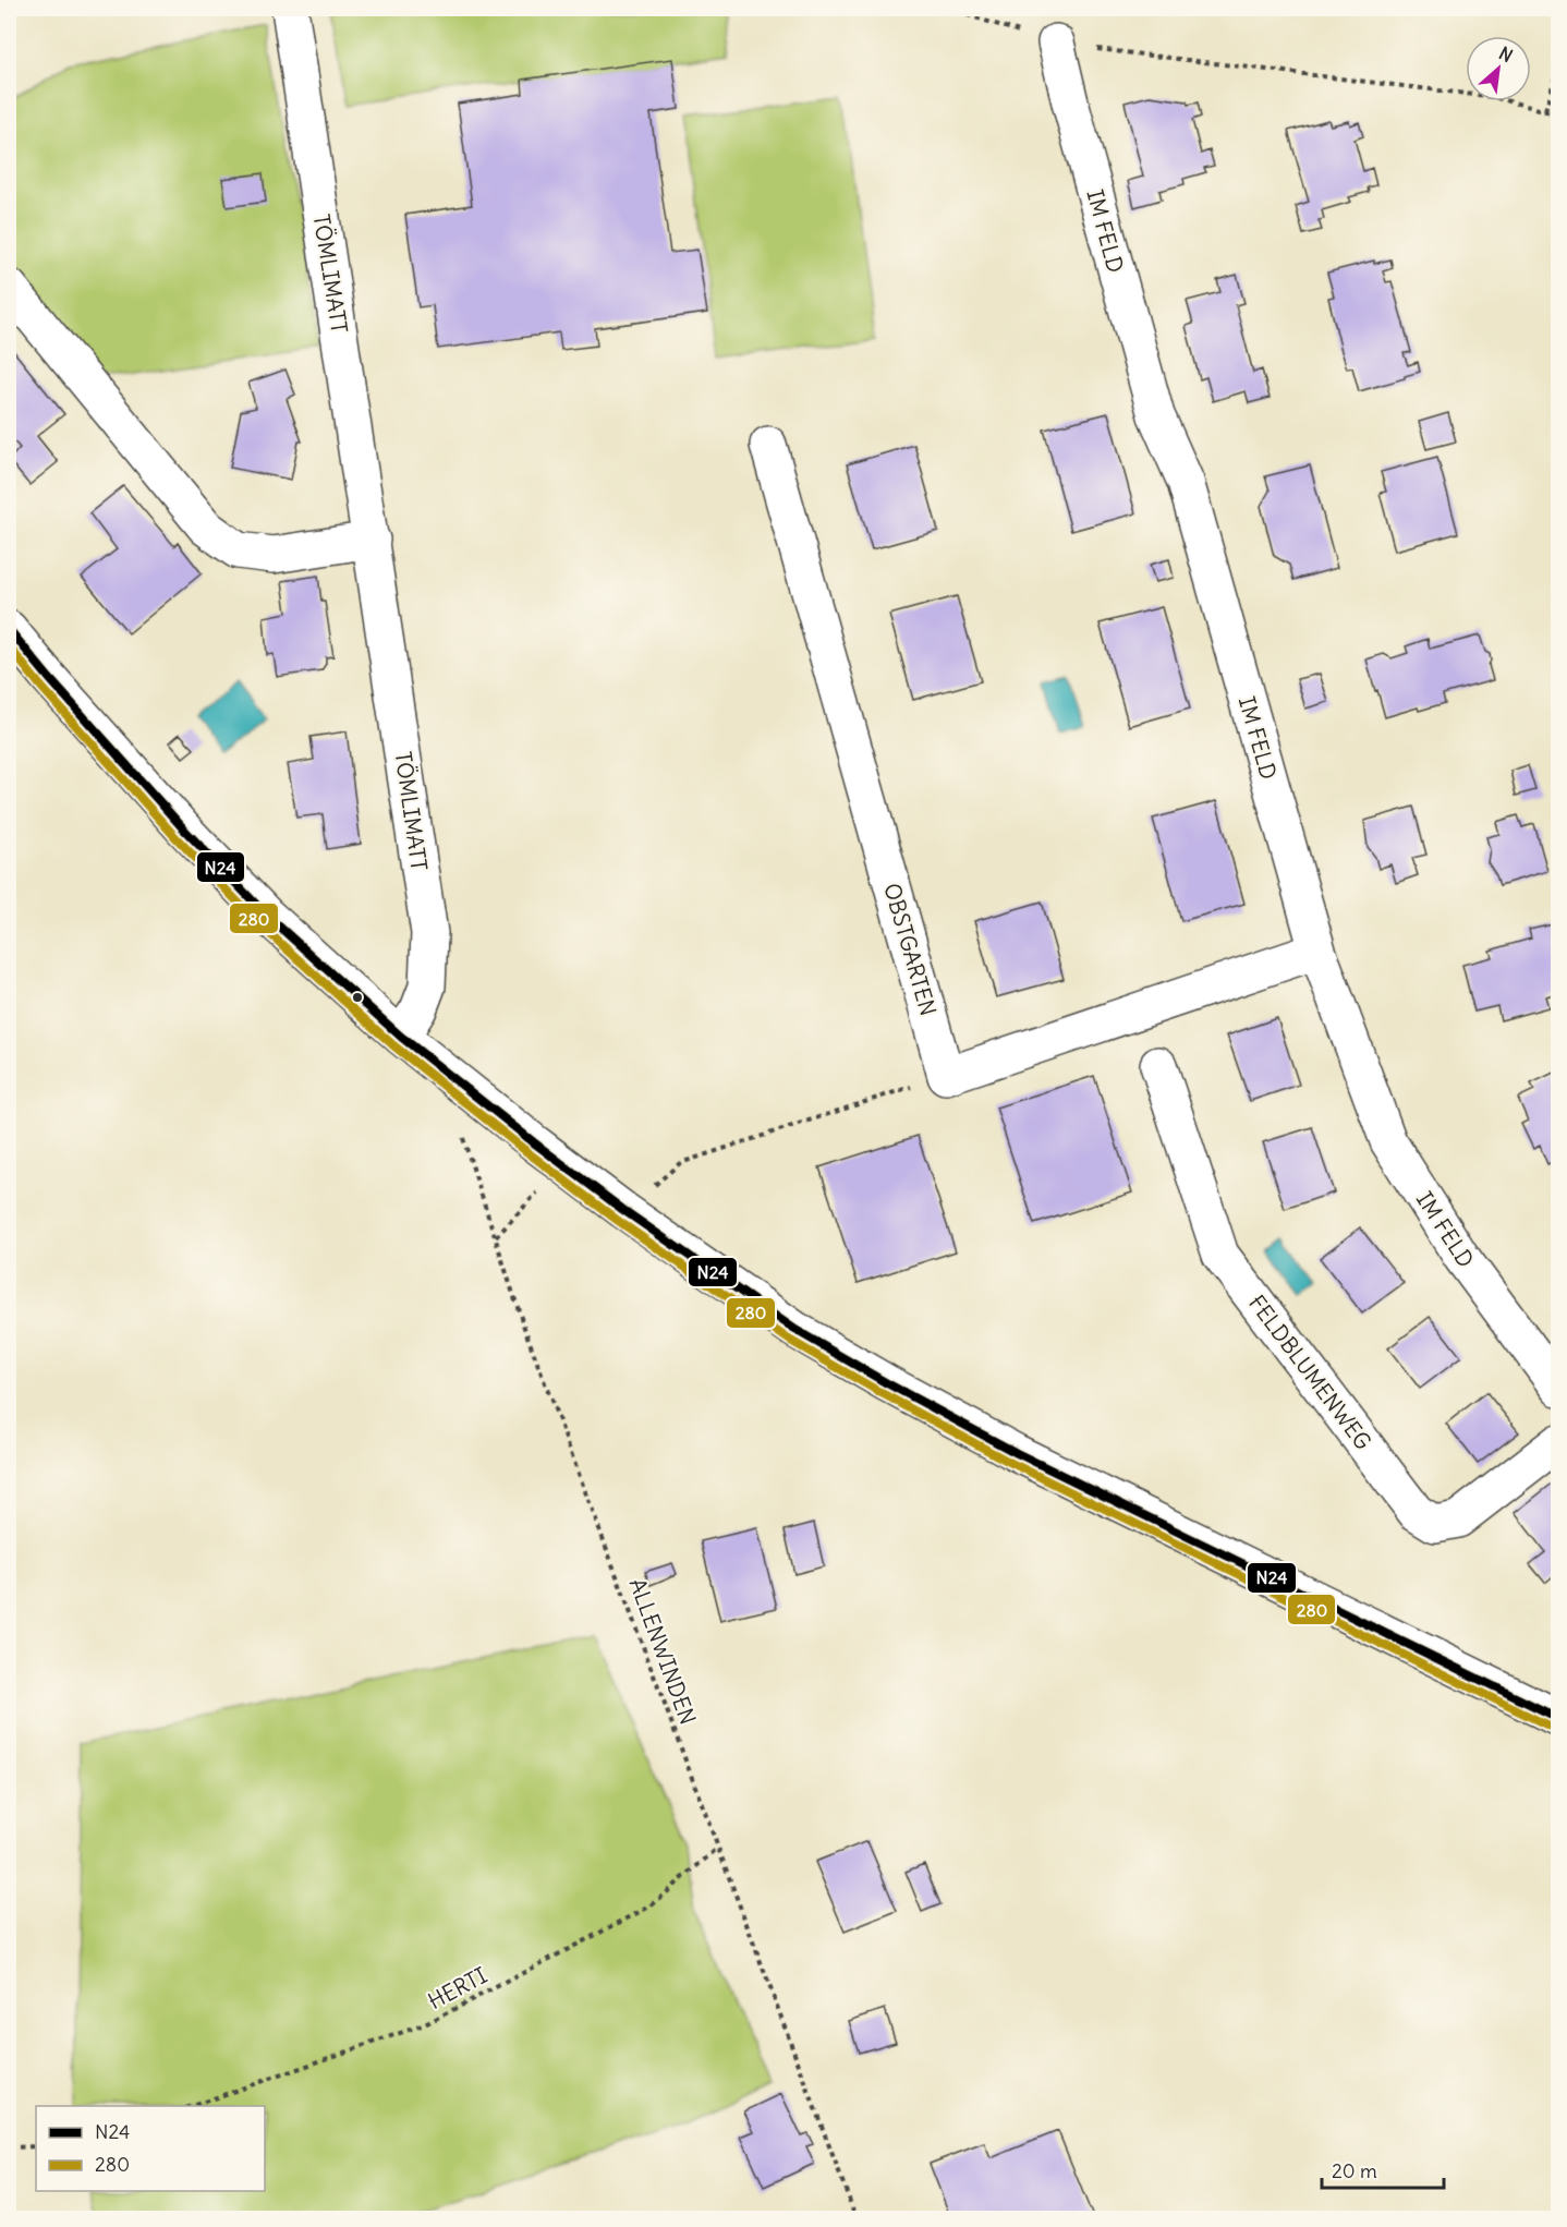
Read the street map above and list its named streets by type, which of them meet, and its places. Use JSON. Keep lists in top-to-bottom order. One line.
{"streets":{"street":["IM FELD","TÖMLIMATT","OBSTGARTEN","FELDBLUMENWEG"],"path":["ALLENWINDEN","HERTI"]},"crossings":[["ALLENWINDEN","HERTI"]],"lines":["transit line N24","transit line 280"],"legend":["N24","280"],"scale_bar":"20 m","north":"top right"}
